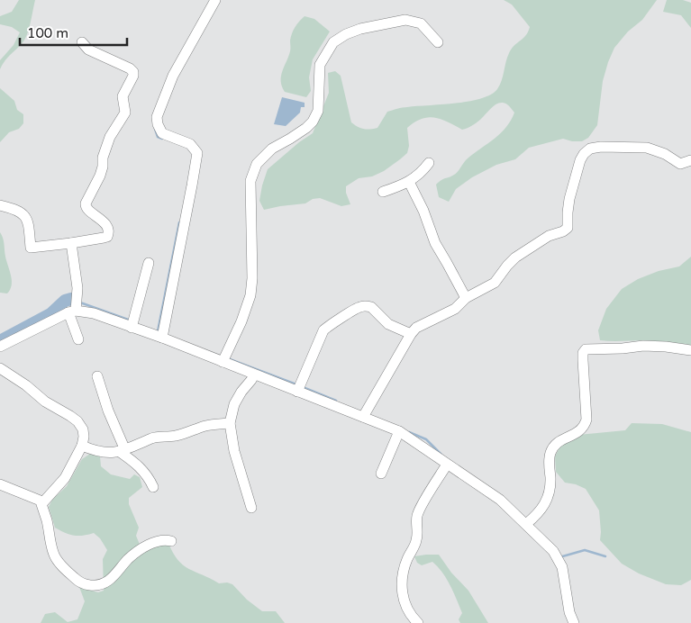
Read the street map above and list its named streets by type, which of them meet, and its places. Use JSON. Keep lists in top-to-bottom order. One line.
{"scale_bar":"100 m"}
